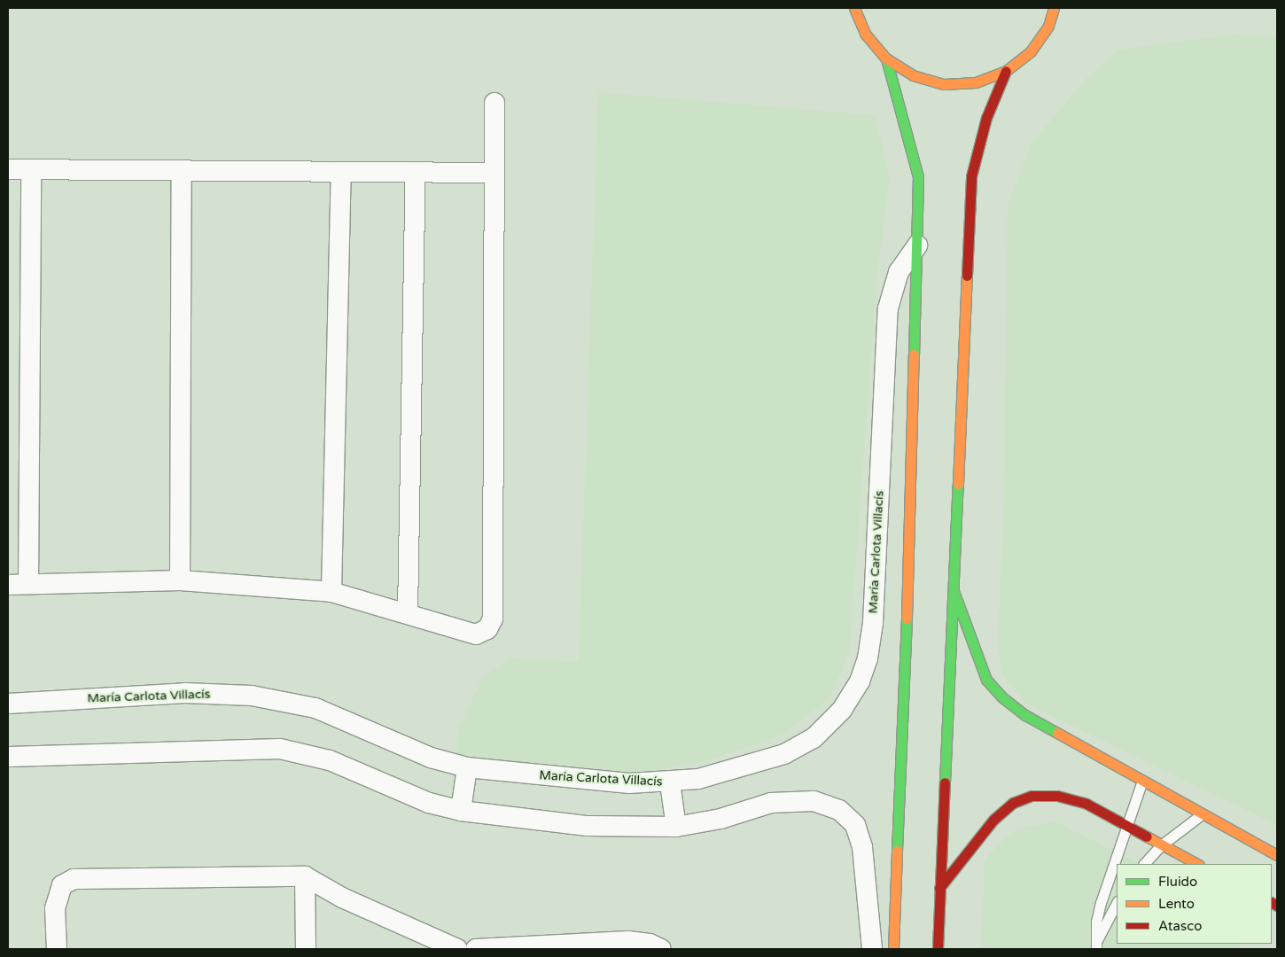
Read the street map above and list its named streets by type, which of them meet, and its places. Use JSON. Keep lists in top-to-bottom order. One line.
{"streets":{"street":["María Carlota Villacís"]},"legend":["Fluido","Lento","Atasco"]}
